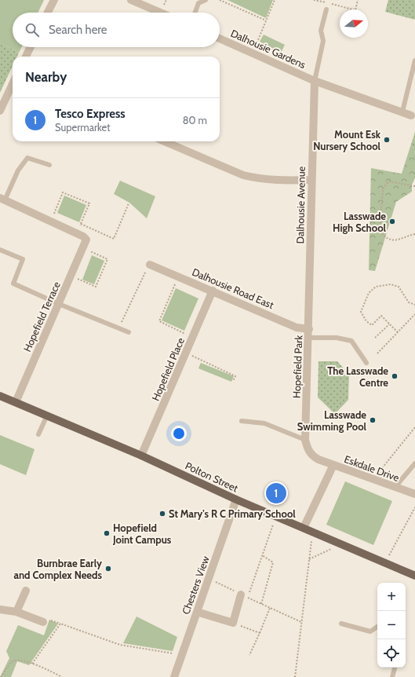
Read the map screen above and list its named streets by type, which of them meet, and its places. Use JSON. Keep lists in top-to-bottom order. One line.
{"streets":{"main road":["Polton Street"],"street":["Dalhousie Gardens","Dalhousie Avenue","Dalhousie Road East","Hopefield Terrace","Hopefield Park","Hopefield Place","Eskdale Drive","Chesters View"]},"crossings":[["Dalhousie Gardens","Dalhousie Avenue"],["Dalhousie Avenue","Dalhousie Road East"],["Dalhousie Avenue","Hopefield Park"],["Dalhousie Road East","Hopefield Park"],["Dalhousie Road East","Hopefield Place"],["Hopefield Terrace","Polton Street"],["Hopefield Park","Eskdale Drive"],["Hopefield Place","Polton Street"],["Eskdale Drive","Polton Street"],["Polton Street","Chesters View"]],"places":["Mount Esk Nursery School","Lasswade High School","The Lasswade Centre","Lasswade Swimming Pool","St Mary's R C Primary School","Hopefield Joint Campus","Burnbrae Early and Complex Needs"],"north":"right","page":{"search":"Search here","heading":"Nearby","list":[{"mark":"1","name":"Tesco Express","note":"Supermarket","value":"80 m"}],"pins":"1","map_buttons":["+","−"]}}
